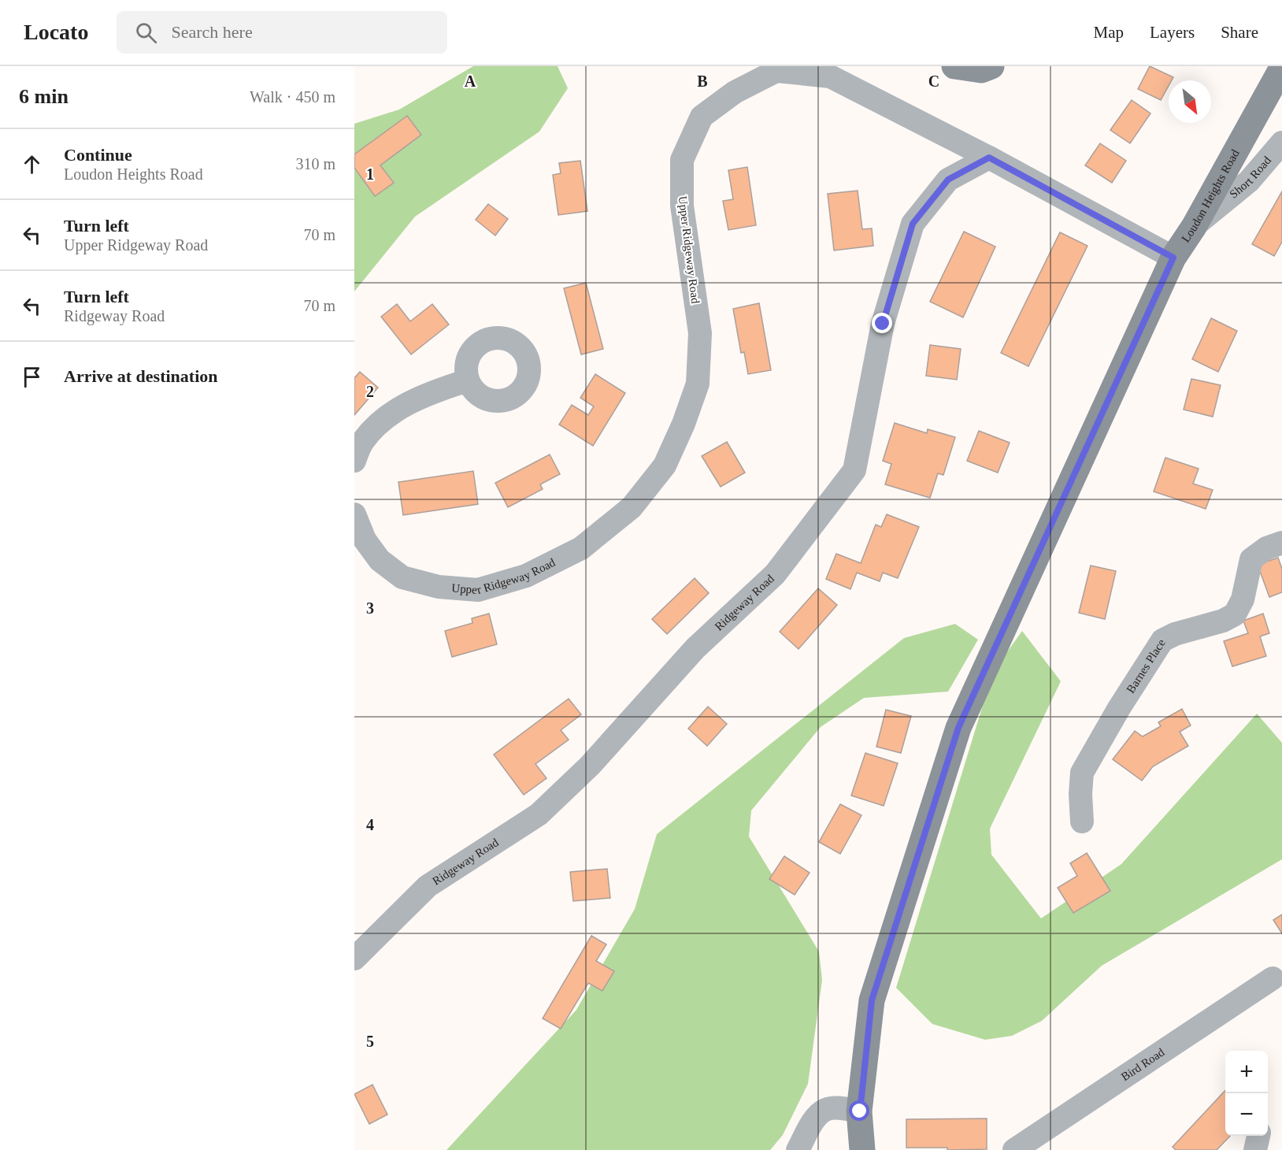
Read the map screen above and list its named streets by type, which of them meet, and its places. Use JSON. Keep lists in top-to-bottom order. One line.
{"streets":{"street":["Short Road","Loudon Heights Road","Upper Ridgeway Road","Ridgeway Road","Barnes Place","Bird Road"]},"crossings":[["Short Road","Loudon Heights Road"],["Loudon Heights Road","Upper Ridgeway Road"],["Upper Ridgeway Road","Ridgeway Road"]],"north":"bottom right","page":{"header":"Locato","search":"Search here","nav":["Map","Layers","Share"],"heading":["6 min","Walk · 450 m"],"list":[["Continue","Loudon Heights Road","310 m"],["Turn left","Upper Ridgeway Road","70 m"],["Turn left","Ridgeway Road","70 m"],"Arrive at destination"],"map_buttons":["+","−"]},"grid":{"columns":["A","B","C"],"rows":["1","2","3","4","5"]}}
